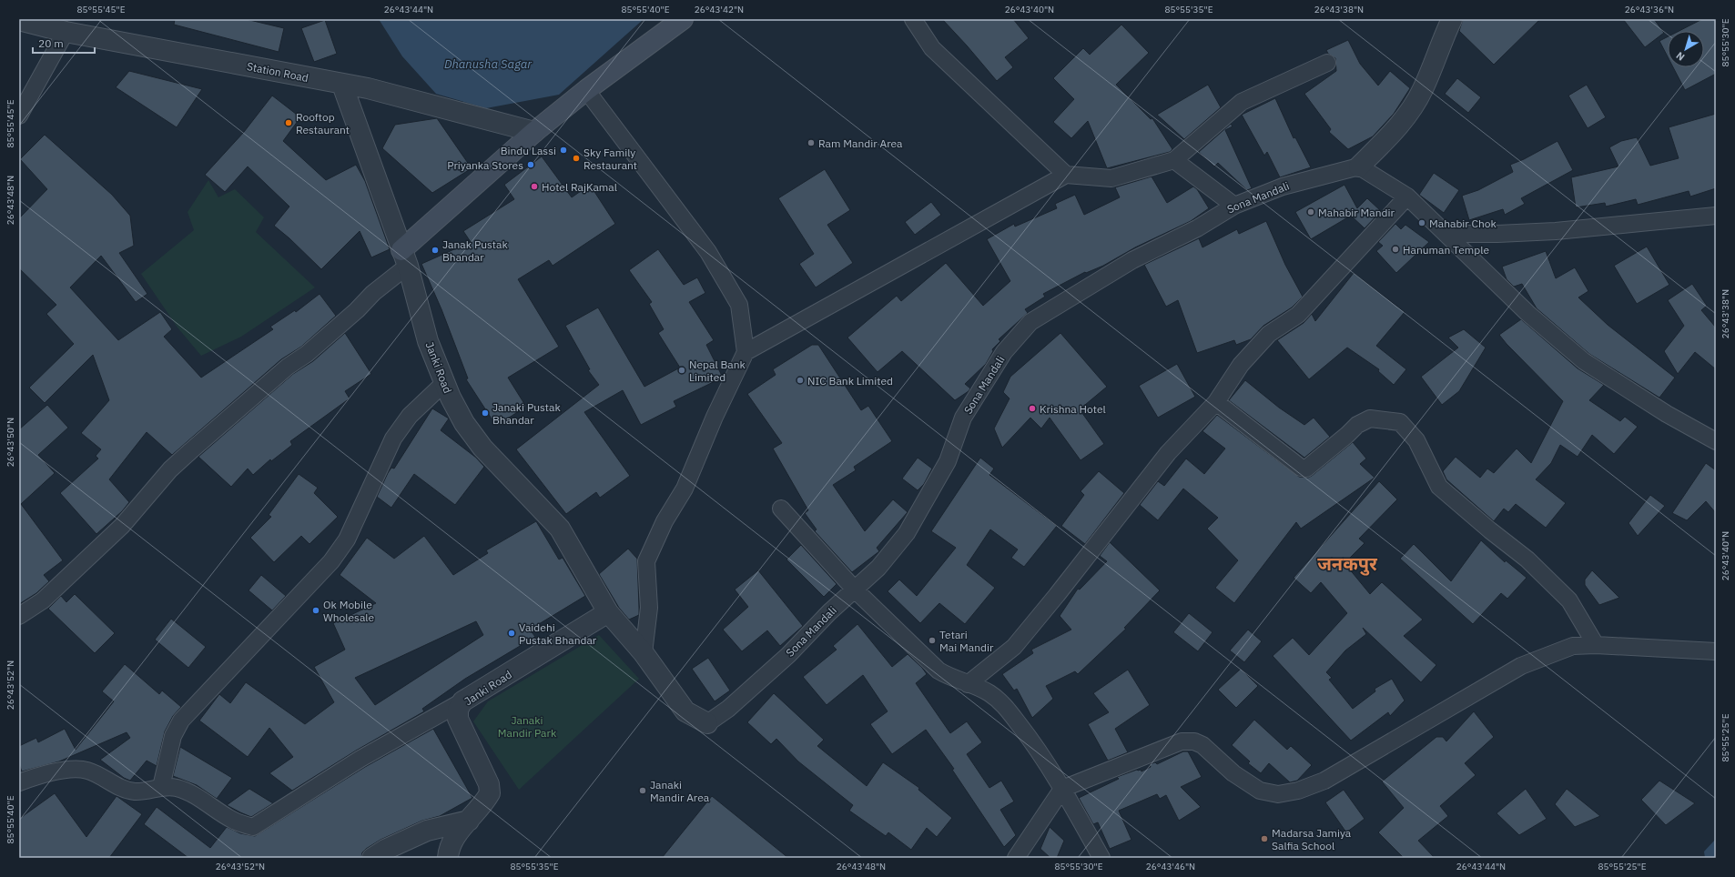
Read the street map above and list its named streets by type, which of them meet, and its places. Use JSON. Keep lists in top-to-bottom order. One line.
{"streets":{"street":["Station Road","Sona Mandali","Janki Road"]},"crossings":[["Station Road","Janki Road"],["Sona Mandali","Janki Road"]],"districts":["जनकपुर"],"water":["Dhanusha Sagar"],"parks":["Janaki Mandir Park"],"places":["Rooftop Restaurant","Ram Mandir Area","Bindu Lassi","Sky Family Restaurant","Priyanka Stores","Hotel RajKamal","Mahabir Mandir","Mahabir Chok","Hanuman Temple","Janak Pustak Bhandar","Nepal Bank Limited","NIC Bank Limited","Krishna Hotel","Janaki Pustak Bhandar","Ok Mobile Wholesale","Vaidehi Pustak Bhandar","Tetari Mai Mandir","Janaki Mandir Area","Madarsa Jamiya Salfia School"],"scale_bar":"20 m","north":"bottom left","coordinates":["85°55'45\"E","26°43'44\"N","85°55'40\"E","26°43'42\"N","26°43'40\"N","85°55'35\"E","26°43'38\"N","26°43'36\"N","85°55'30\"E","26°43'48\"N","26°43'50\"N","26°43'52\"N","85°55'25\"E","26°43'46\"N"]}
